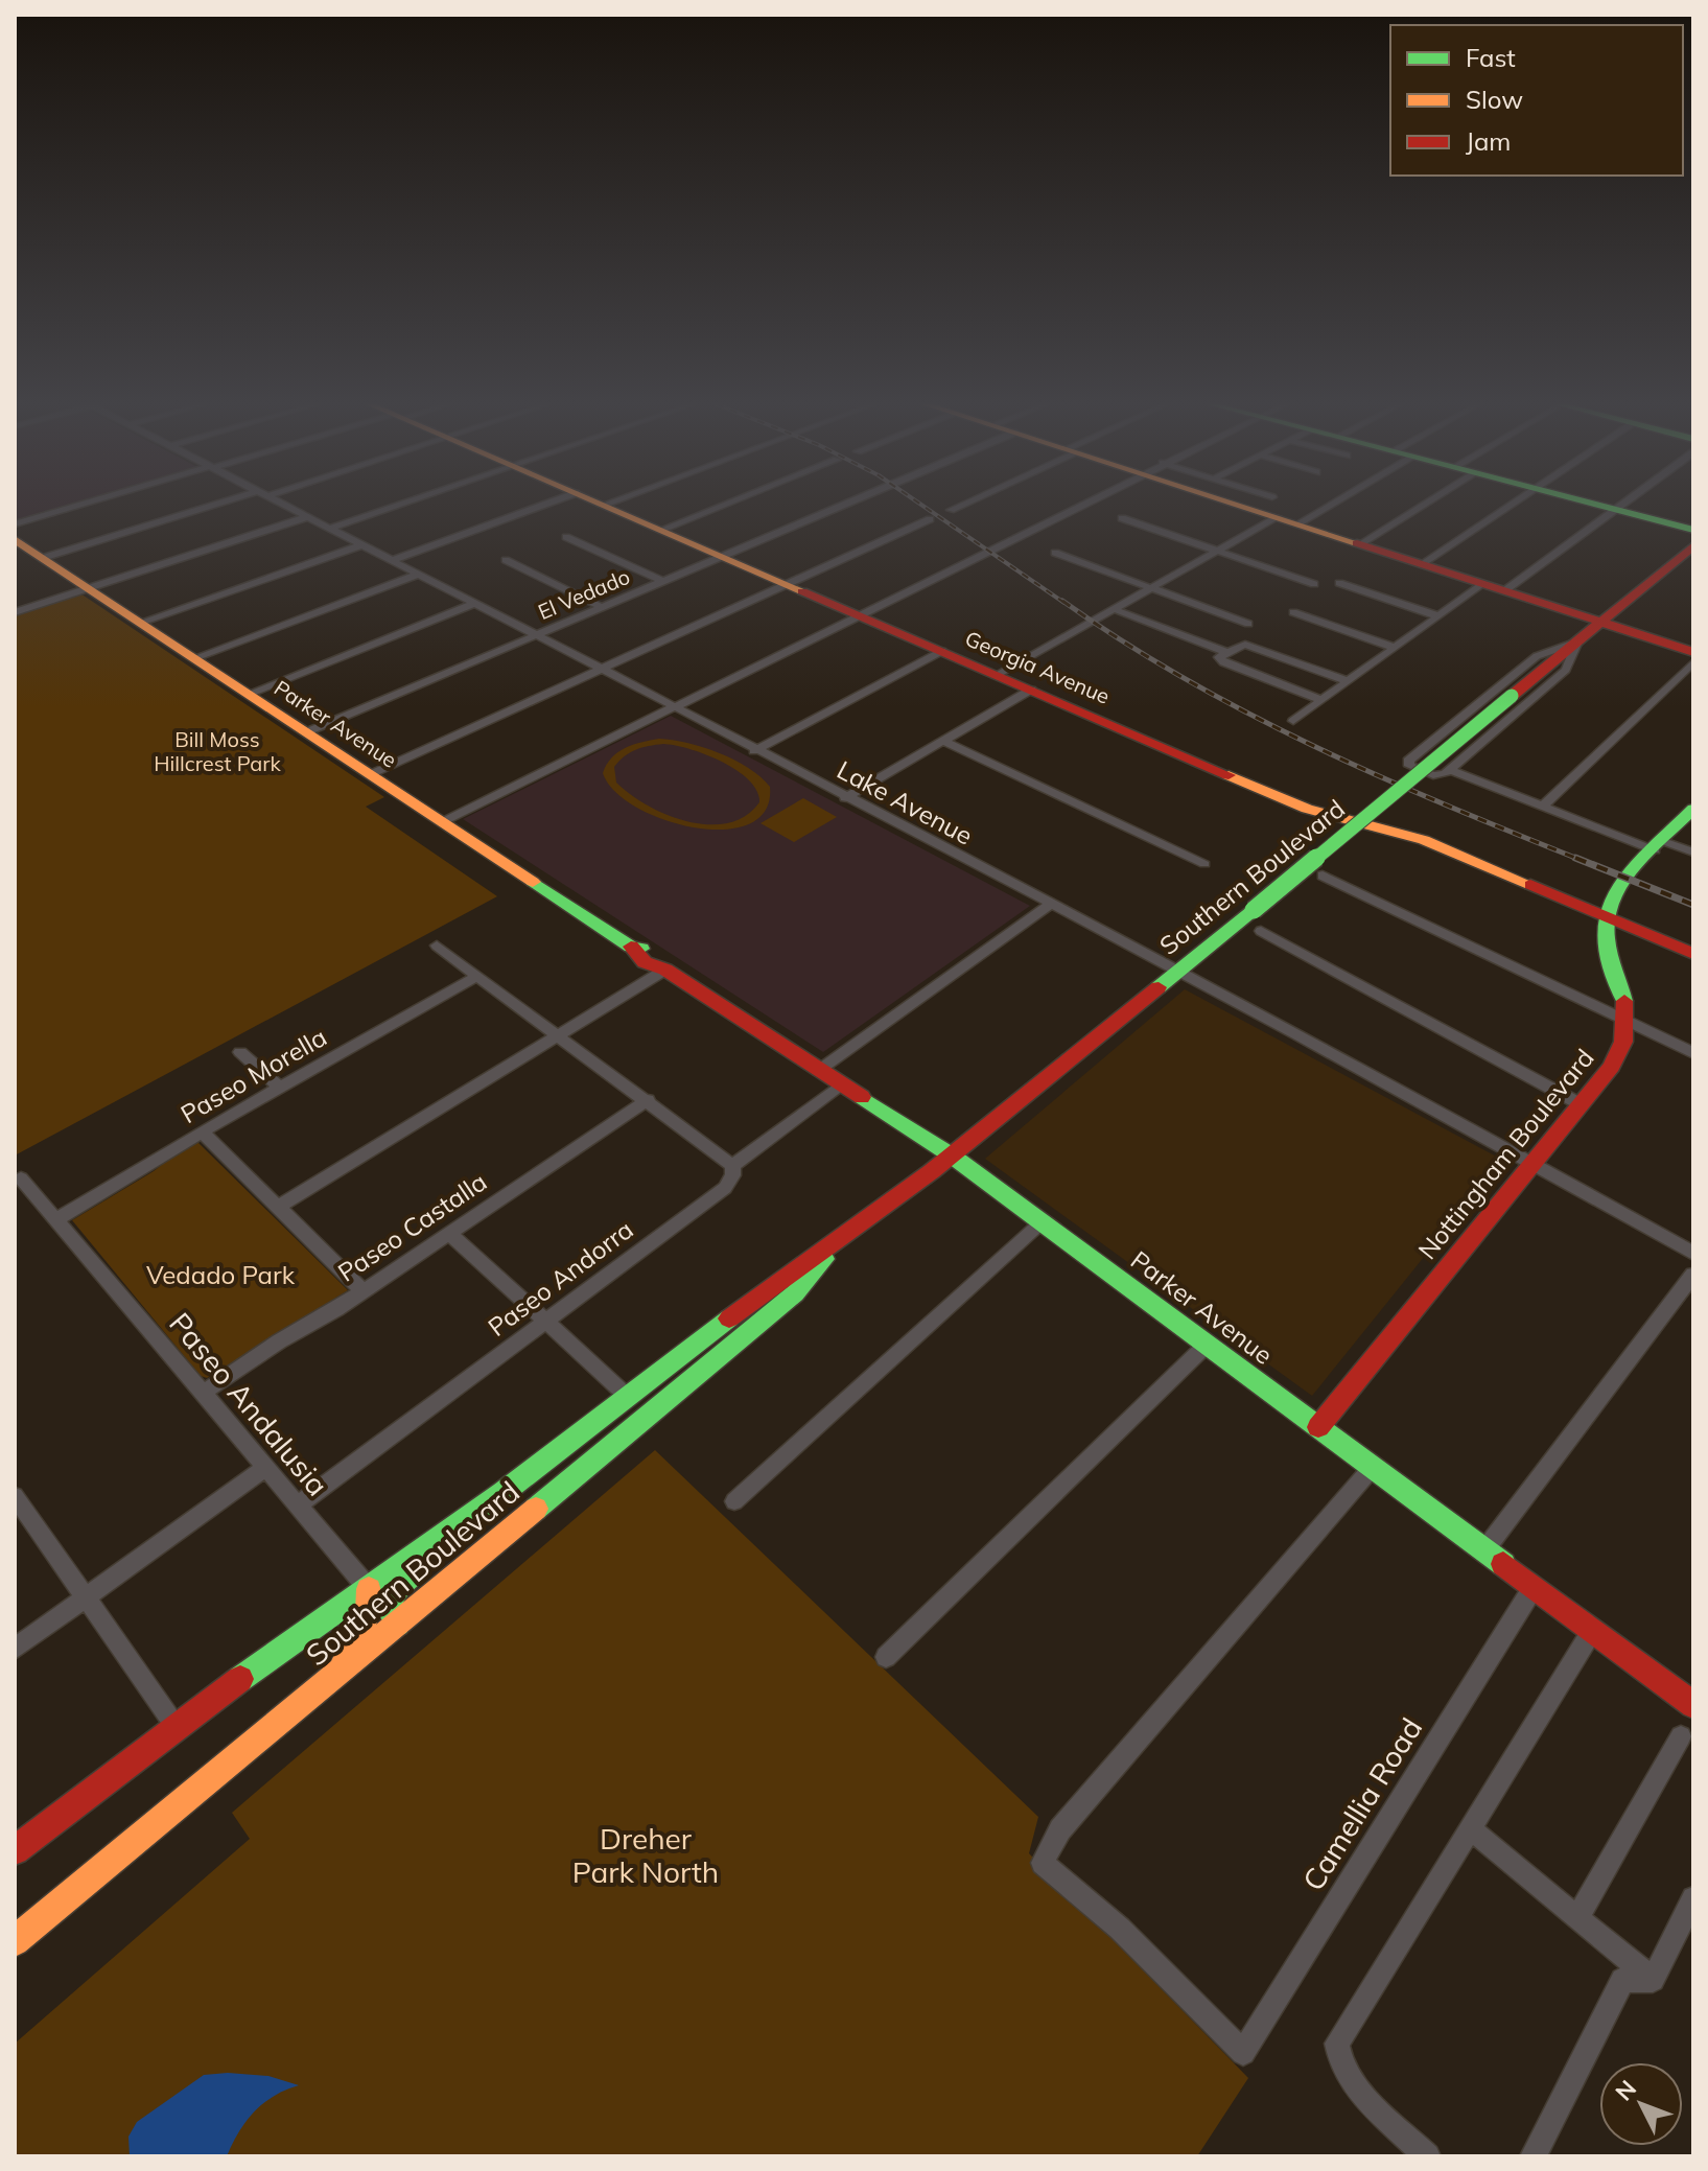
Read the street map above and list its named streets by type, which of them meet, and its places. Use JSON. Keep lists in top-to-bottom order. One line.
{"streets":{"street":["El Vedado","Georgia Avenue","Parker Avenue","Lake Avenue","Southern Boulevard","Paseo Morella","Nottingham Boulevard","Paseo Castalla","Paseo Andorra","Paseo Andalusia","Camellia Road"]},"crossings":[["El Vedado","Georgia Avenue"],["El Vedado","Parker Avenue"],["El Vedado","Lake Avenue"],["Parker Avenue","Southern Boulevard"],["Parker Avenue","Nottingham Boulevard"],["Parker Avenue","Paseo Andorra"],["Parker Avenue","Camellia Road"],["Lake Avenue","Southern Boulevard"],["Lake Avenue","Nottingham Boulevard"],["Southern Boulevard","Paseo Andalusia"],["Paseo Morella","Paseo Andalusia"],["Paseo Castalla","Paseo Andalusia"],["Paseo Andorra","Paseo Andalusia"]],"parks":["Bill Moss Hillcrest Park","Vedado Park","Dreher Park North"],"legend":["Fast","Slow","Jam"],"north":"top left"}
